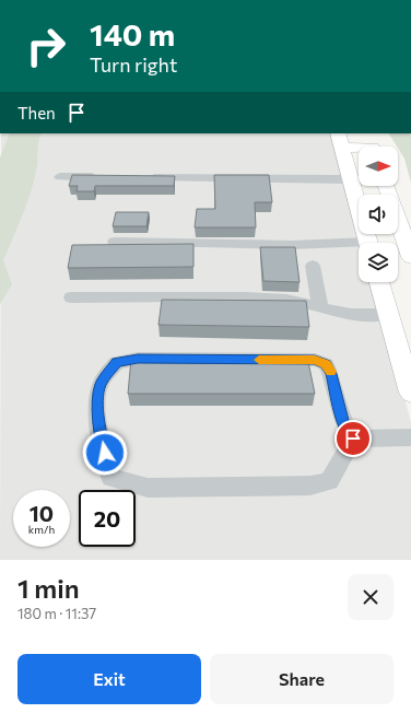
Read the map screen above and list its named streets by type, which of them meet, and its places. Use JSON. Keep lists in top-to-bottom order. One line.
{"north":"right","page":{"turn":["140 m","Turn right"],"then":"Then","speed":"10 km/h","limit":"20","heading":["1 min","180 m · 11:37"],"buttons":["Exit","Share"]}}
